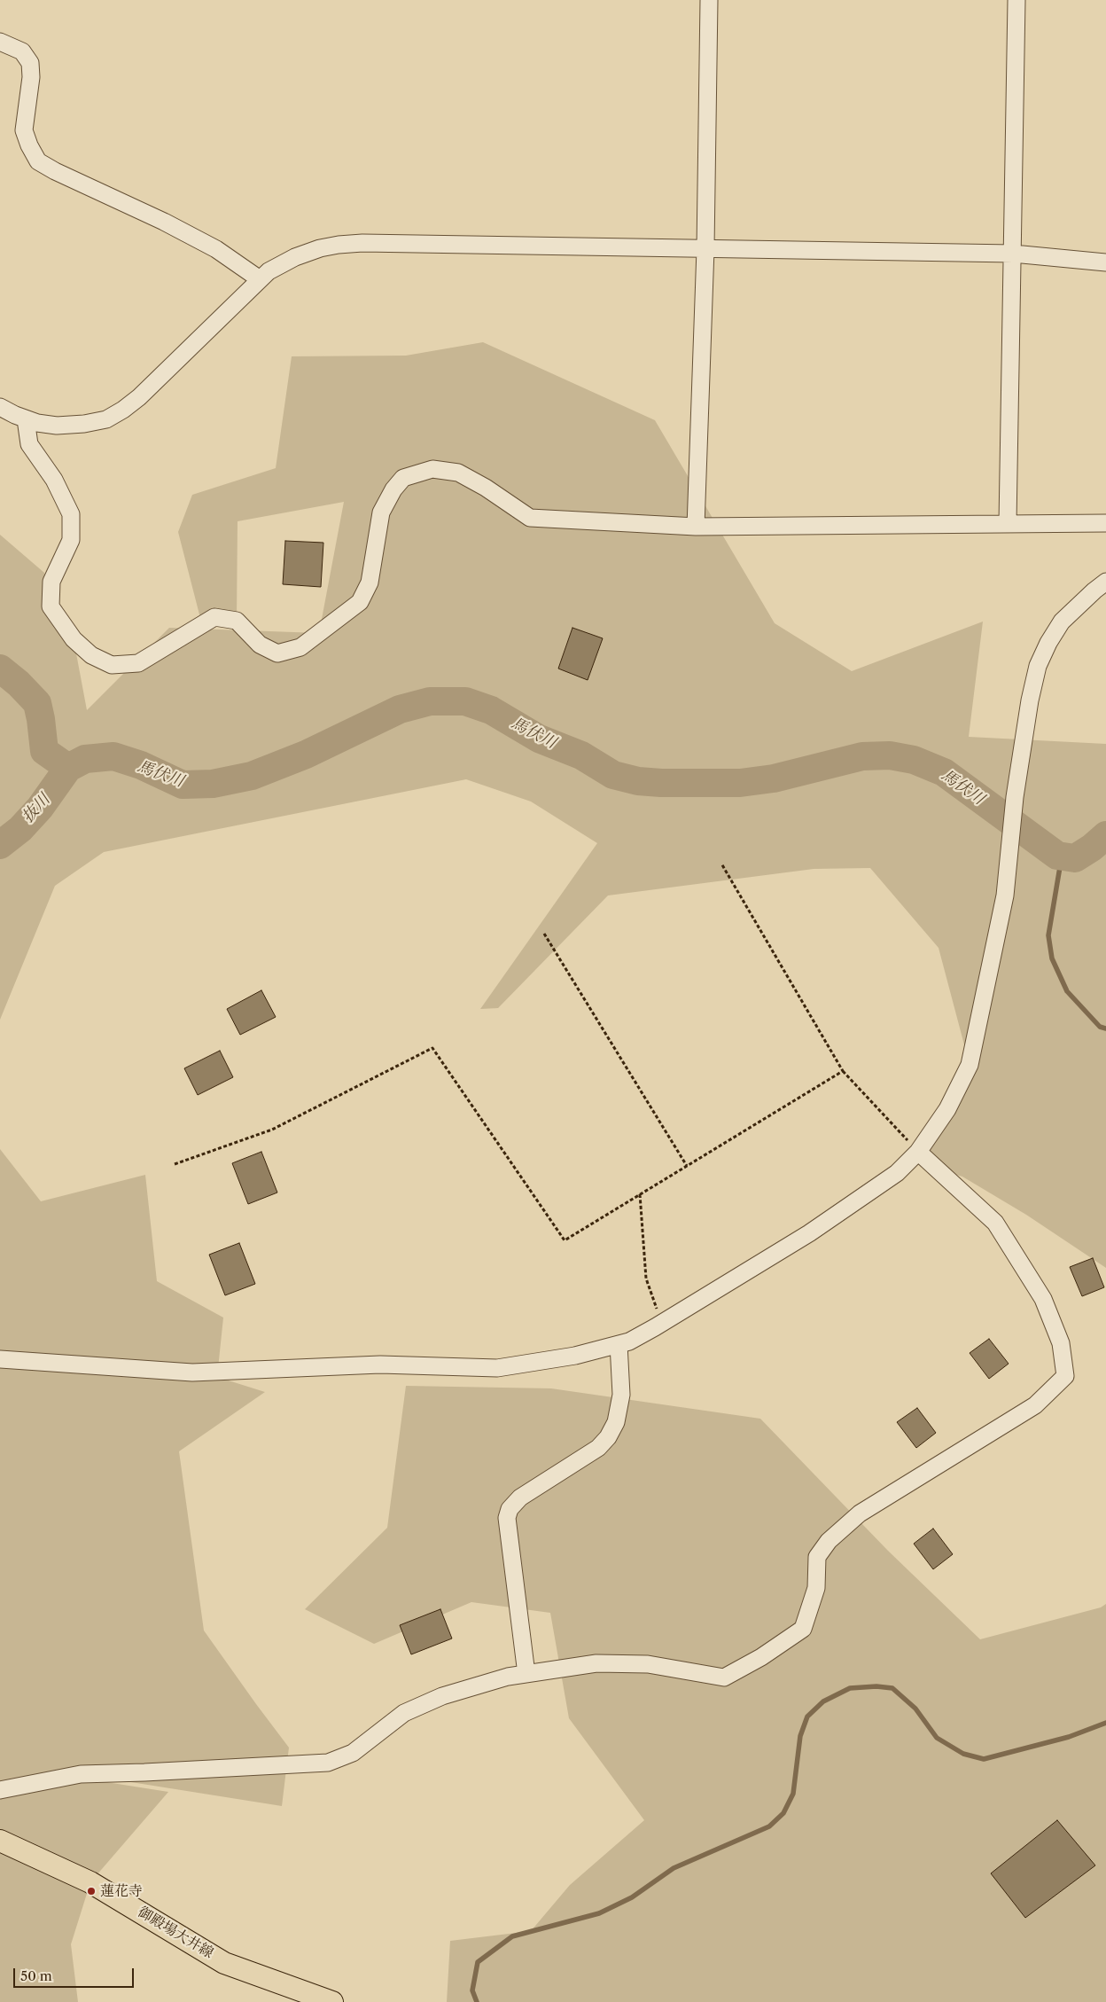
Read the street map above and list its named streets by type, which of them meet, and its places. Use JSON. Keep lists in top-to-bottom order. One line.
{"streets":{"main road":["御殿場大井線"]},"water":["馬伏川","抜川"],"places":["蓮花寺"],"scale_bar":"50 m"}
